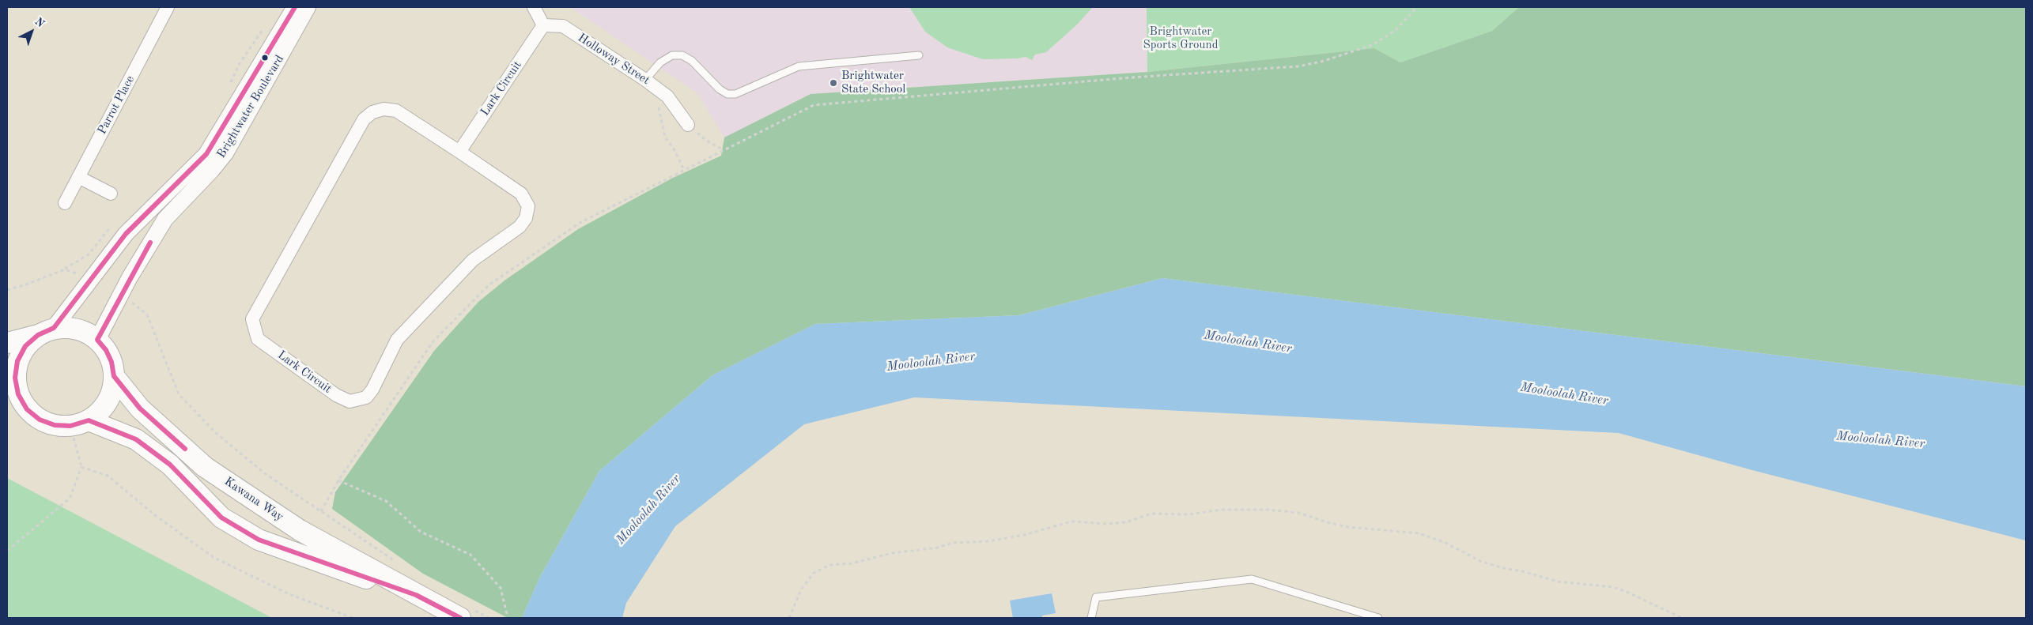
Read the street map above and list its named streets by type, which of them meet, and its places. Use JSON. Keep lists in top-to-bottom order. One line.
{"streets":{"main road":["Kawana Way"],"street":["Holloway Street","Lark Circuit","Parrot Place","Brightwater Boulevard"]},"crossings":[["Holloway Street","Lark Circuit"],["Brightwater Boulevard","Kawana Way"]],"water":["Mooloolah River"],"parks":["Brightwater Sports Ground"],"places":["Brightwater State School"],"north":"top right"}
